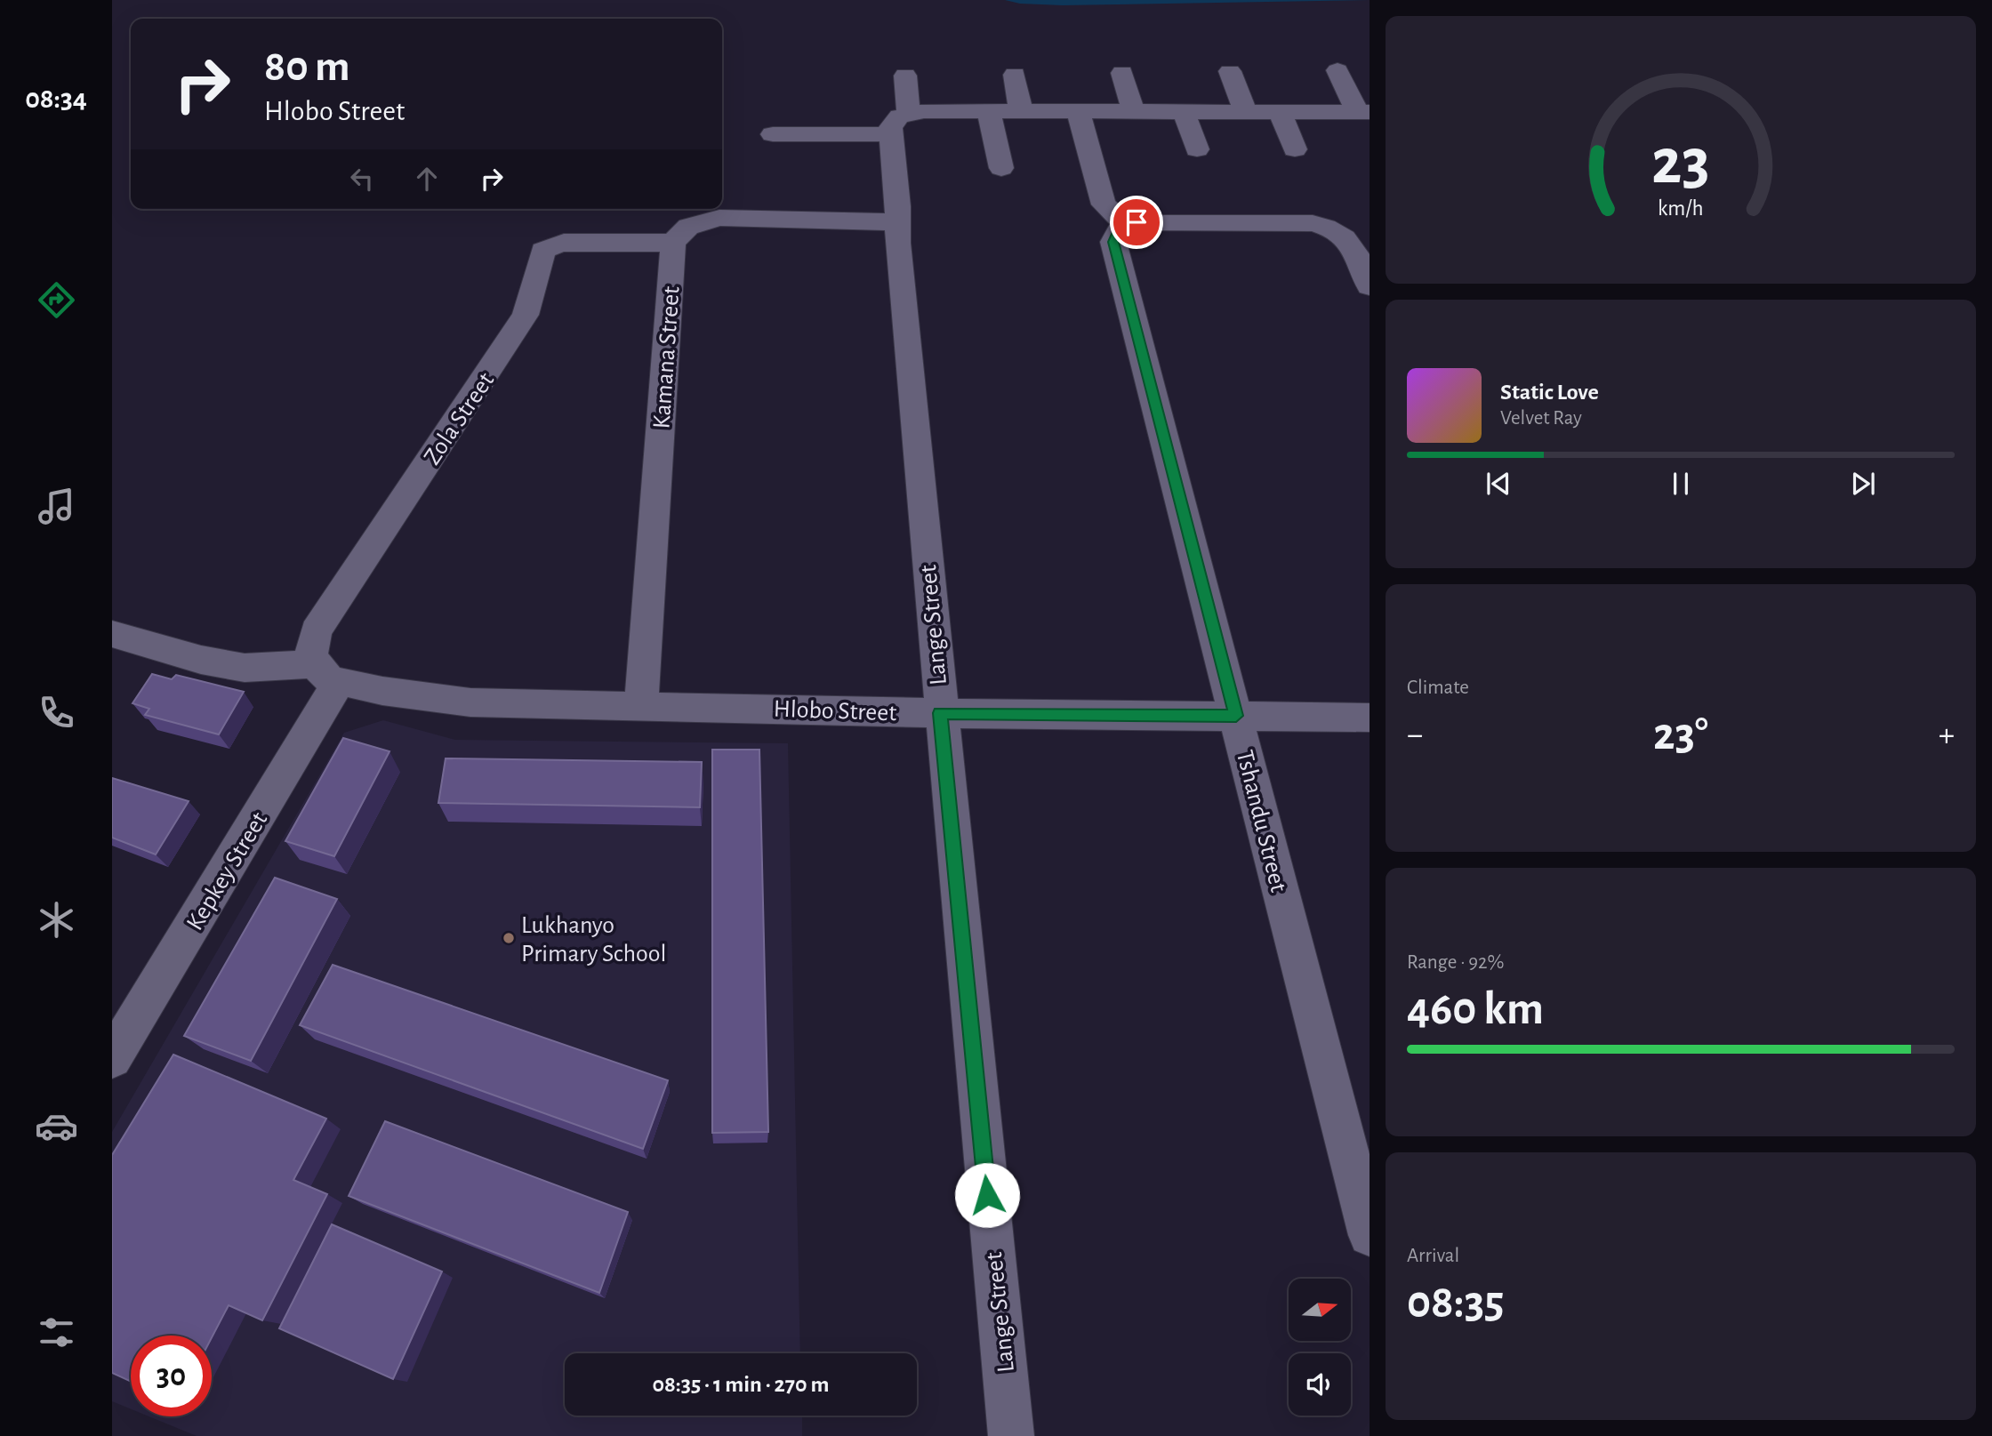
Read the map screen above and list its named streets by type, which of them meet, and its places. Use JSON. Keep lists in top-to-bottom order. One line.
{"streets":{"street":["Kamana Street","Zola Street","Lange Street","Hlobo Street","Tshandu Street","Kepkey Street"]},"crossings":[["Kamana Street","Zola Street"],["Kamana Street","Hlobo Street"],["Zola Street","Hlobo Street"],["Zola Street","Kepkey Street"],["Lange Street","Hlobo Street"],["Hlobo Street","Tshandu Street"],["Hlobo Street","Kepkey Street"]],"places":["Lukhanyo Primary School"],"north":"right","page":{"tabs":"08:34","turn":["80 m","Hlobo Street"],"song":["Static Love","Velvet Ray"],"tile":["Climate",["Range · 92%","460 km"],["Arrival","08:35"]],"heat":["−","23°","+"],"limit":"30","trip":"08:35 · 1 min · 270 m","gauge":["23","km/h"]}}
